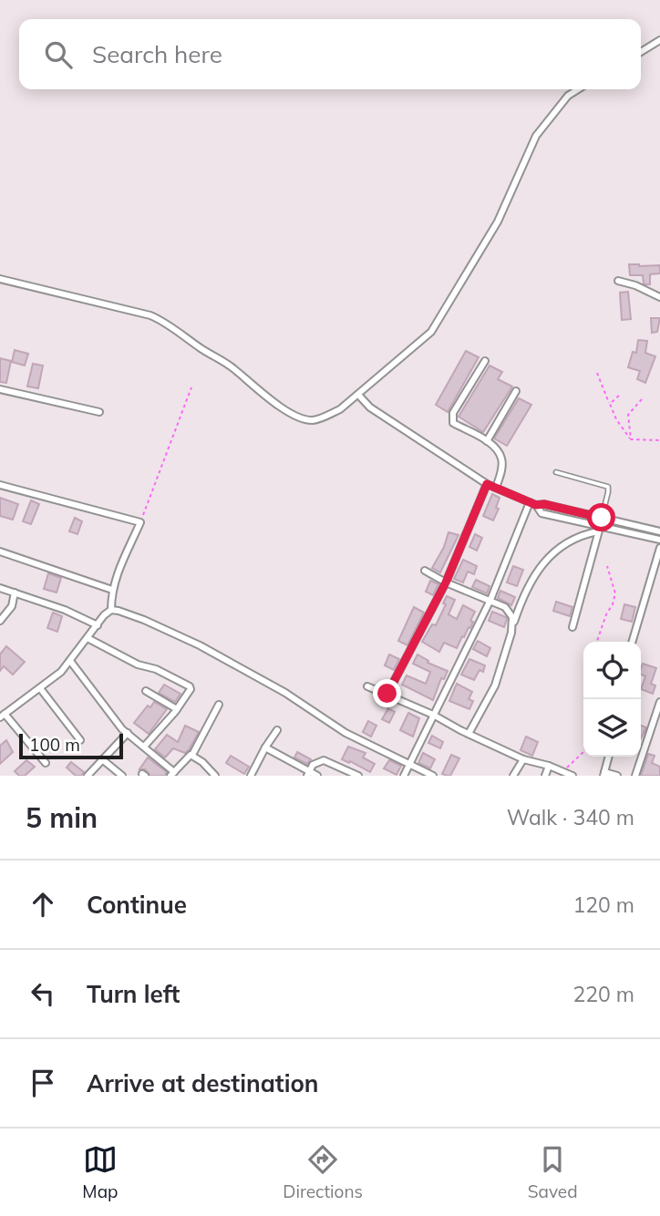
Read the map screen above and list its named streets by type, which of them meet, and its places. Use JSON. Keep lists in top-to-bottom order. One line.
{"scale_bar":"100 m","page":{"search":"Search here","scale":"100 m","heading":["5 min","Walk · 340 m"],"list":[["Continue","120 m"],["Turn left","220 m"],"Arrive at destination"],"nav":["Map","Directions","Saved"]}}
